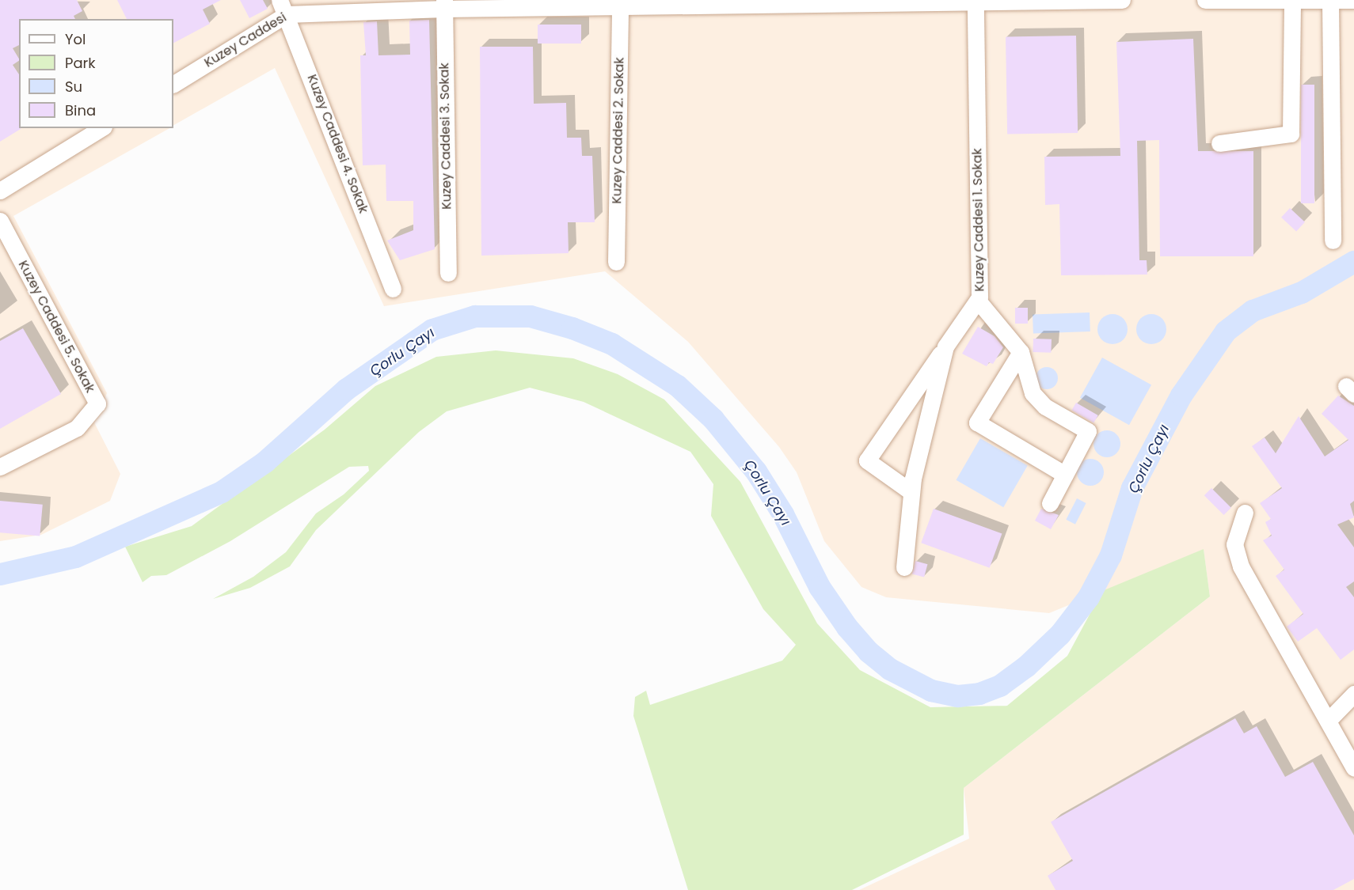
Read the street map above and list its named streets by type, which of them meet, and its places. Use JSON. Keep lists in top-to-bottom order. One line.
{"streets":{"street":["Kuzey Caddesi","Kuzey Caddesi 2. Sokak","Kuzey Caddesi 3. Sokak","Kuzey Caddesi 4. Sokak","Kuzey Caddesi 1. Sokak","Kuzey Caddesi 5. Sokak"]},"crossings":[["Kuzey Caddesi","Kuzey Caddesi 2. Sokak"],["Kuzey Caddesi","Kuzey Caddesi 3. Sokak"],["Kuzey Caddesi","Kuzey Caddesi 4. Sokak"],["Kuzey Caddesi","Kuzey Caddesi 1. Sokak"]],"water":["Çorlu Çayı"],"legend":["Yol","Park","Su","Bina"]}
